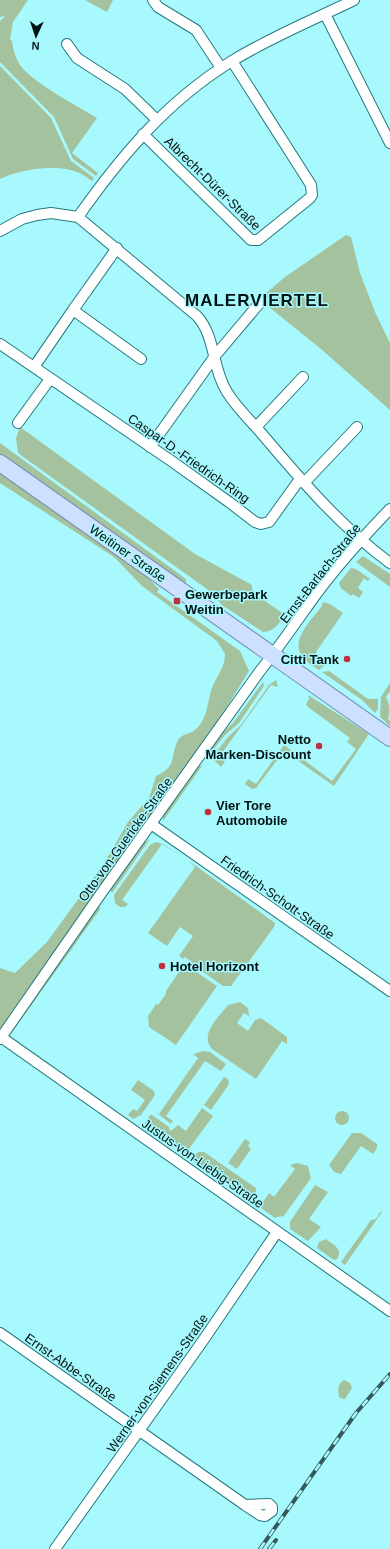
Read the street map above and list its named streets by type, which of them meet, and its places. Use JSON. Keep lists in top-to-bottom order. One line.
{"streets":{"main road":["Weitiner Straße"],"street":["Albrecht-Dürer-Straße","Caspar-D.-Friedrich-Ring","Ernst-Barlach-Straße","Otto-von-Guericke-Straße","Friedrich-Schott-Straße","Justus-von-Liebig-Straße","Ernst-Abbe-Straße","Werner-von-Siemens-Straße"]},"crossings":[["Weitiner Straße","Ernst-Barlach-Straße"],["Weitiner Straße","Otto-von-Guericke-Straße"],["Ernst-Barlach-Straße","Otto-von-Guericke-Straße"],["Otto-von-Guericke-Straße","Friedrich-Schott-Straße"],["Otto-von-Guericke-Straße","Justus-von-Liebig-Straße"],["Justus-von-Liebig-Straße","Werner-von-Siemens-Straße"],["Ernst-Abbe-Straße","Werner-von-Siemens-Straße"]],"districts":["MALERVIERTEL"],"places":{"transit":["Gewerbepark Weitin"],"other":["Citti Tank","Netto Marken-Discount","Vier Tore Automobile","Hotel Horizont"]},"north":"bottom"}
